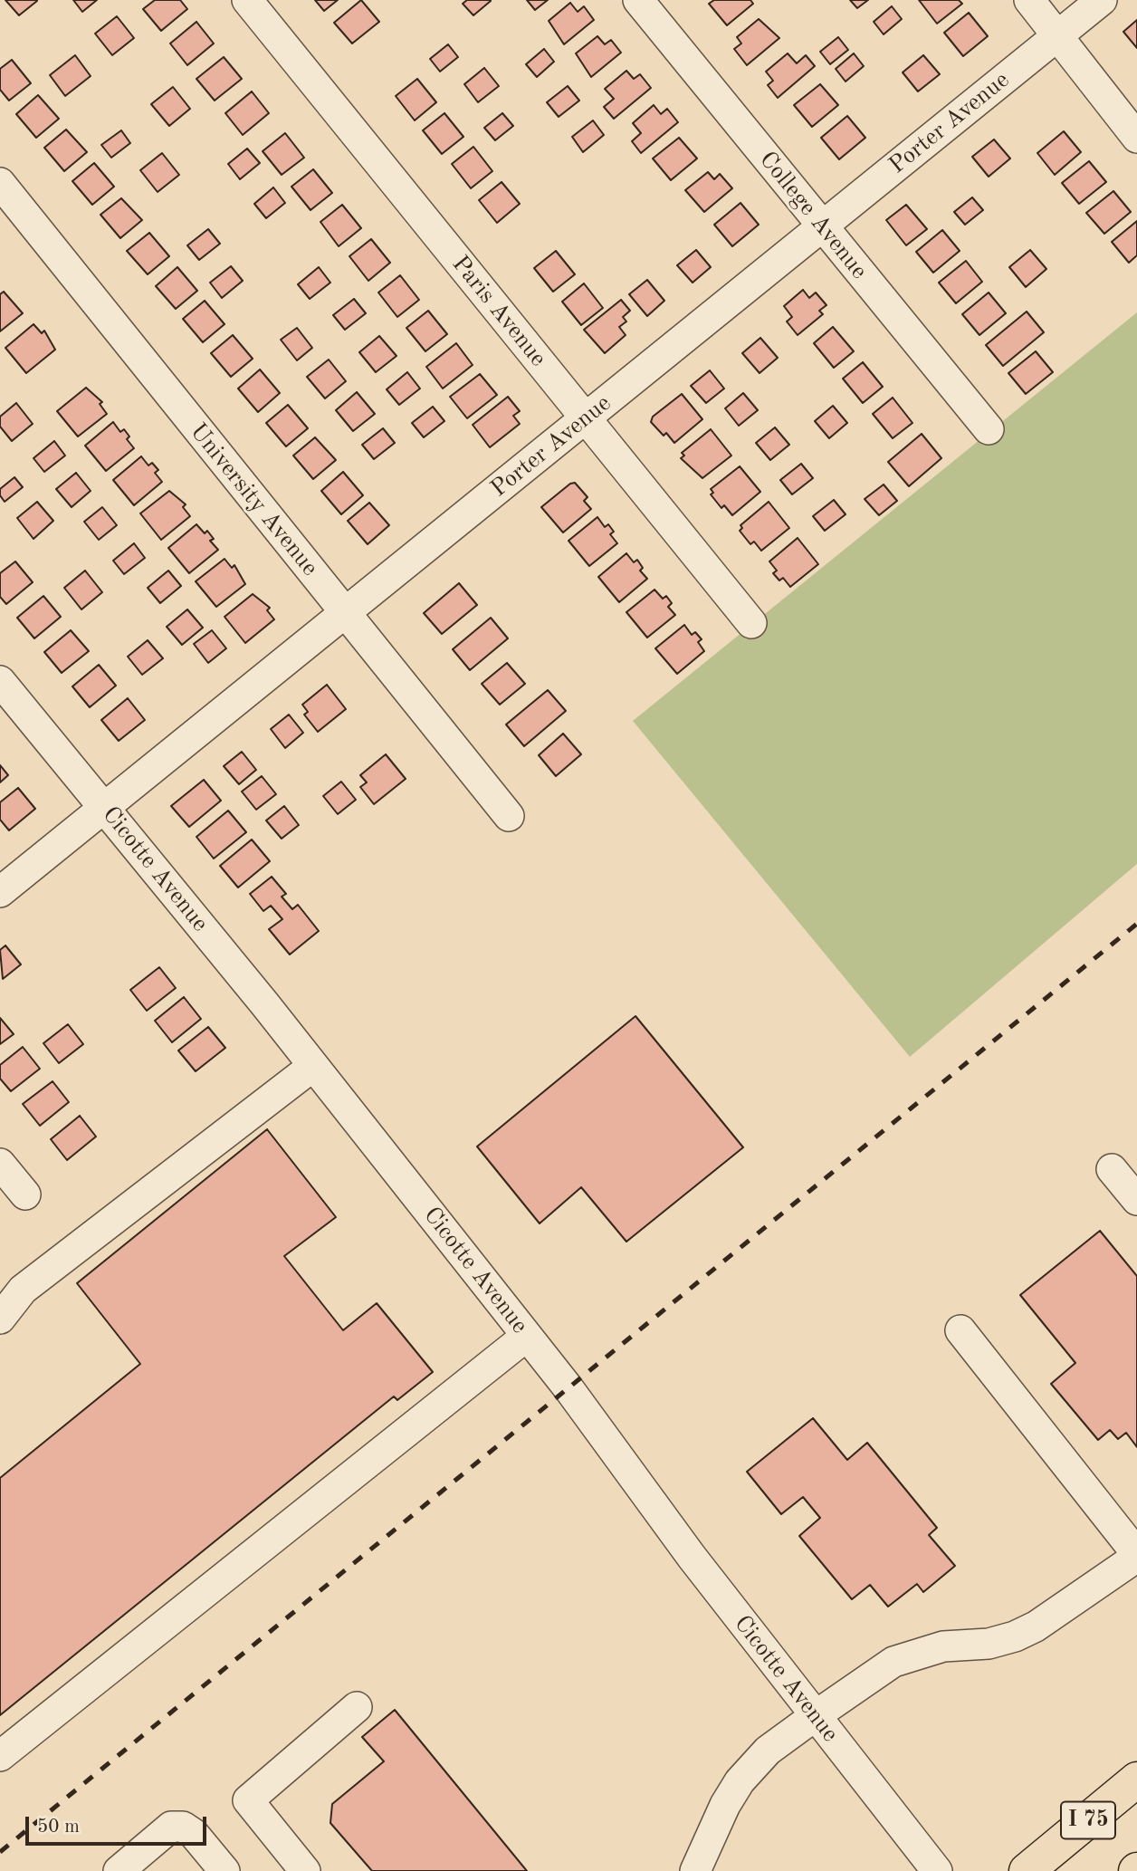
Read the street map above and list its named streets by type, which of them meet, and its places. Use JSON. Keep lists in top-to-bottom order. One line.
{"streets":{"highway":["I 75"],"street":["Porter Avenue","College Avenue","Paris Avenue","University Avenue","Cicotte Avenue"]},"crossings":[["Porter Avenue","College Avenue"],["Porter Avenue","Paris Avenue"],["Porter Avenue","University Avenue"],["Porter Avenue","Cicotte Avenue"]],"scale_bar":"50 m"}
